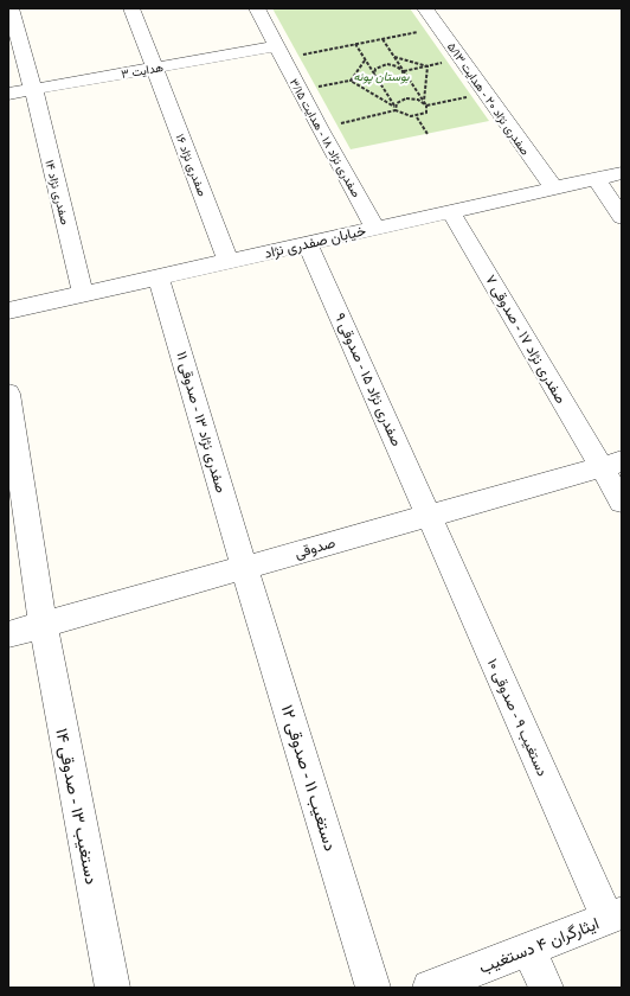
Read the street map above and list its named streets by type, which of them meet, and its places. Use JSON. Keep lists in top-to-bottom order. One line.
{"streets":{"street":["هدایت ۳","صفدری نژاد ۲۰ - هدایت ۵/۱۳","صفدری نژاد ۱۸ - هدایت ۳/۱۵","صفدری نژاد ۱۶","صفدری نژاد ۱۴","خیابان صفدری نژاد","صفدری نژاد ۱۷ - صدوقی ۷","صفدری نژاد ۱۵ - صدوقی ۹","صفدری نژاد ۱۳ - صدوقی ۱۱","صدوقی","دستغیب ۹ - صدوقی ۱۰","دستغیب ۱۱ - صدوقی ۱۲","دستغیب ۱۳ - صدوقی ۱۴","ایثارگران ۴ دستغیب"]},"crossings":[["هدایت ۳","صفدری نژاد ۱۸ - هدایت ۳/۱۵"],["هدایت ۳","صفدری نژاد ۱۶"],["هدایت ۳","صفدری نژاد ۱۴"],["صفدری نژاد ۲۰ - هدایت ۵/۱۳","خیابان صفدری نژاد"],["صفدری نژاد ۱۸ - هدایت ۳/۱۵","خیابان صفدری نژاد"],["صفدری نژاد ۱۶","خیابان صفدری نژاد"],["صفدری نژاد ۱۴","خیابان صفدری نژاد"],["خیابان صفدری نژاد","صفدری نژاد ۱۷ - صدوقی ۷"],["خیابان صفدری نژاد","صفدری نژاد ۱۵ - صدوقی ۹"],["خیابان صفدری نژاد","صفدری نژاد ۱۳ - صدوقی ۱۱"],["صفدری نژاد ۱۷ - صدوقی ۷","صدوقی"],["صفدری نژاد ۱۵ - صدوقی ۹","صدوقی"],["صفدری نژاد ۱۵ - صدوقی ۹","دستغیب ۹ - صدوقی ۱۰"],["صفدری نژاد ۱۳ - صدوقی ۱۱","صدوقی"],["صفدری نژاد ۱۳ - صدوقی ۱۱","دستغیب ۱۱ - صدوقی ۱۲"],["صدوقی","دستغیب ۹ - صدوقی ۱۰"],["صدوقی","دستغیب ۱۱ - صدوقی ۱۲"],["صدوقی","دستغیب ۱۳ - صدوقی ۱۴"],["دستغیب ۹ - صدوقی ۱۰","ایثارگران ۴ دستغیب"]],"parks":["بوستان پونه"]}
